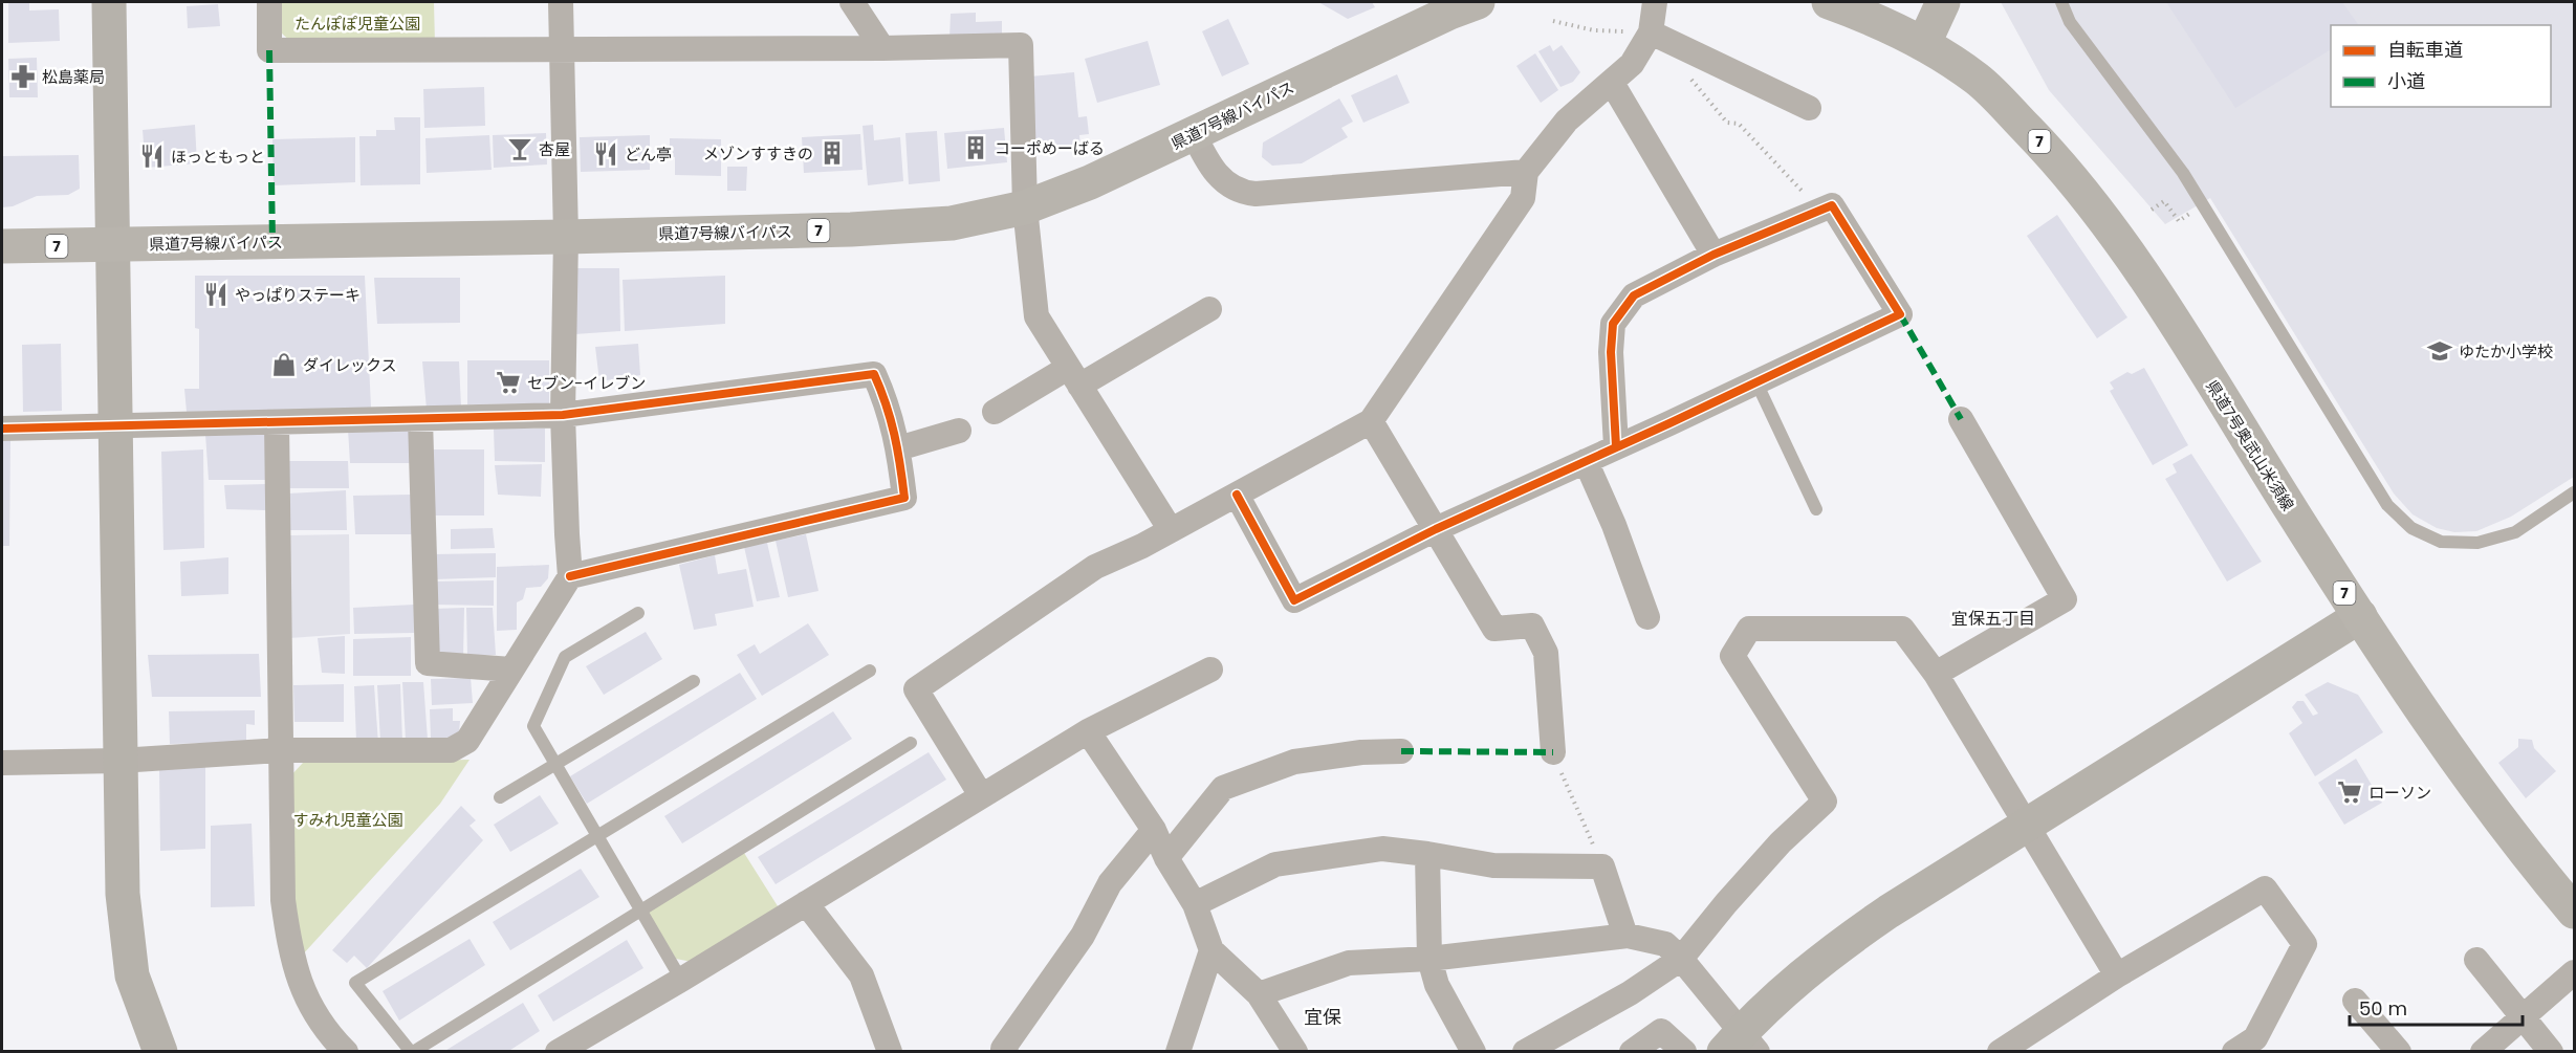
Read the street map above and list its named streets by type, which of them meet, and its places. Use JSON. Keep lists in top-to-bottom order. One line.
{"streets":{"main road":["県道7号線バイパス","7","県道7号奥武山米須線"]},"crossings":[["7","県道7号奥武山米須線"]],"districts":["宜保五丁目","宜保"],"parks":["たんぽぽ児童公園","すみれ児童公園"],"places":{"pharmacy":["松島薬局"],"building":["コーポめーばる","メゾンすすきの"],"bar":["杏屋"],"restaurant":["どん亭","ほっともっと","やっぱりステーキ"],"school or university":["ゆたか小学校"],"shop":["ダイレックス"],"supermarket":["セブン-イレブン","ローソン"]},"legend":["自転車道","小道"],"scale_bar":"50 m"}
